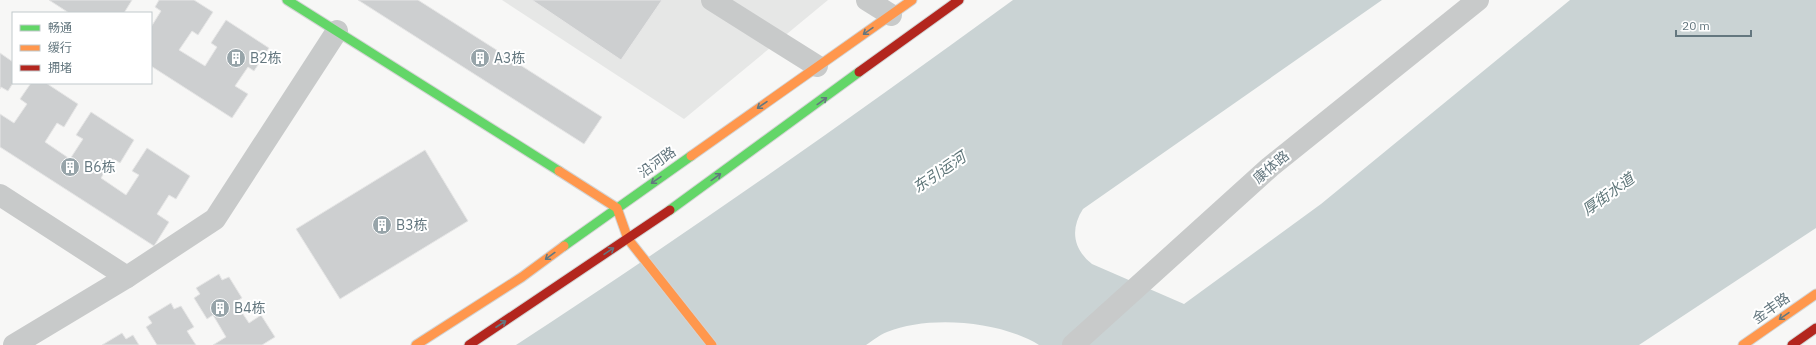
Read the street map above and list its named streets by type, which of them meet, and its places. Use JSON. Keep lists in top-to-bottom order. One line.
{"streets":{"main road":["沿河路","金丰路"],"street":["康体路"]},"water":["东引运河","厚街水道"],"places":{"building":["B2栋","A3栋","B6栋","B3栋","B4栋"]},"legend":["畅通","缓行","拥堵"],"scale_bar":"20 m"}
